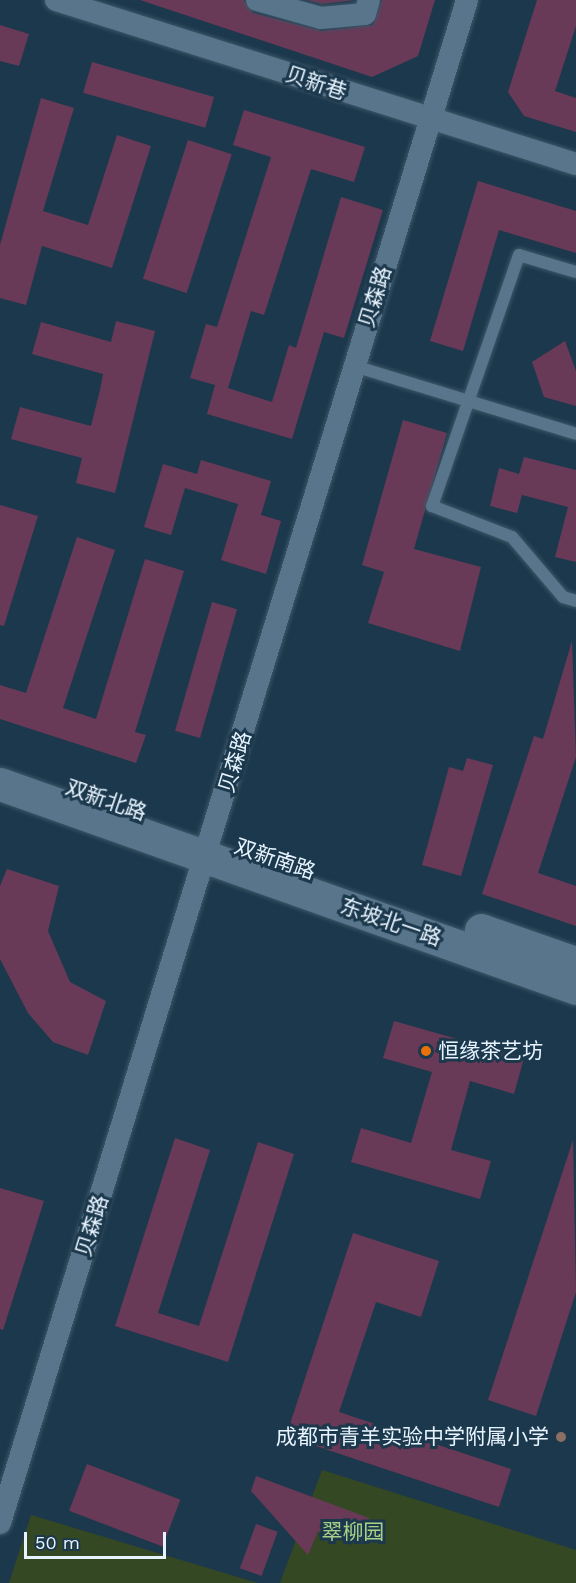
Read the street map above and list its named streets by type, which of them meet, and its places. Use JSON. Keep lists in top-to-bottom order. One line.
{"streets":{"street":["贝新巷","贝森路","双新北路","双新南路","东坡北一路"]},"crossings":[["贝新巷","贝森路"],["贝森路","双新北路"],["贝森路","双新南路"],["贝森路","东坡北一路"],["双新北路","双新南路"],["双新北路","东坡北一路"],["双新南路","东坡北一路"]],"parks":["翠柳园"],"places":["恒缘茶艺坊","成都市青羊实验中学附属小学"],"scale_bar":"50 m"}
